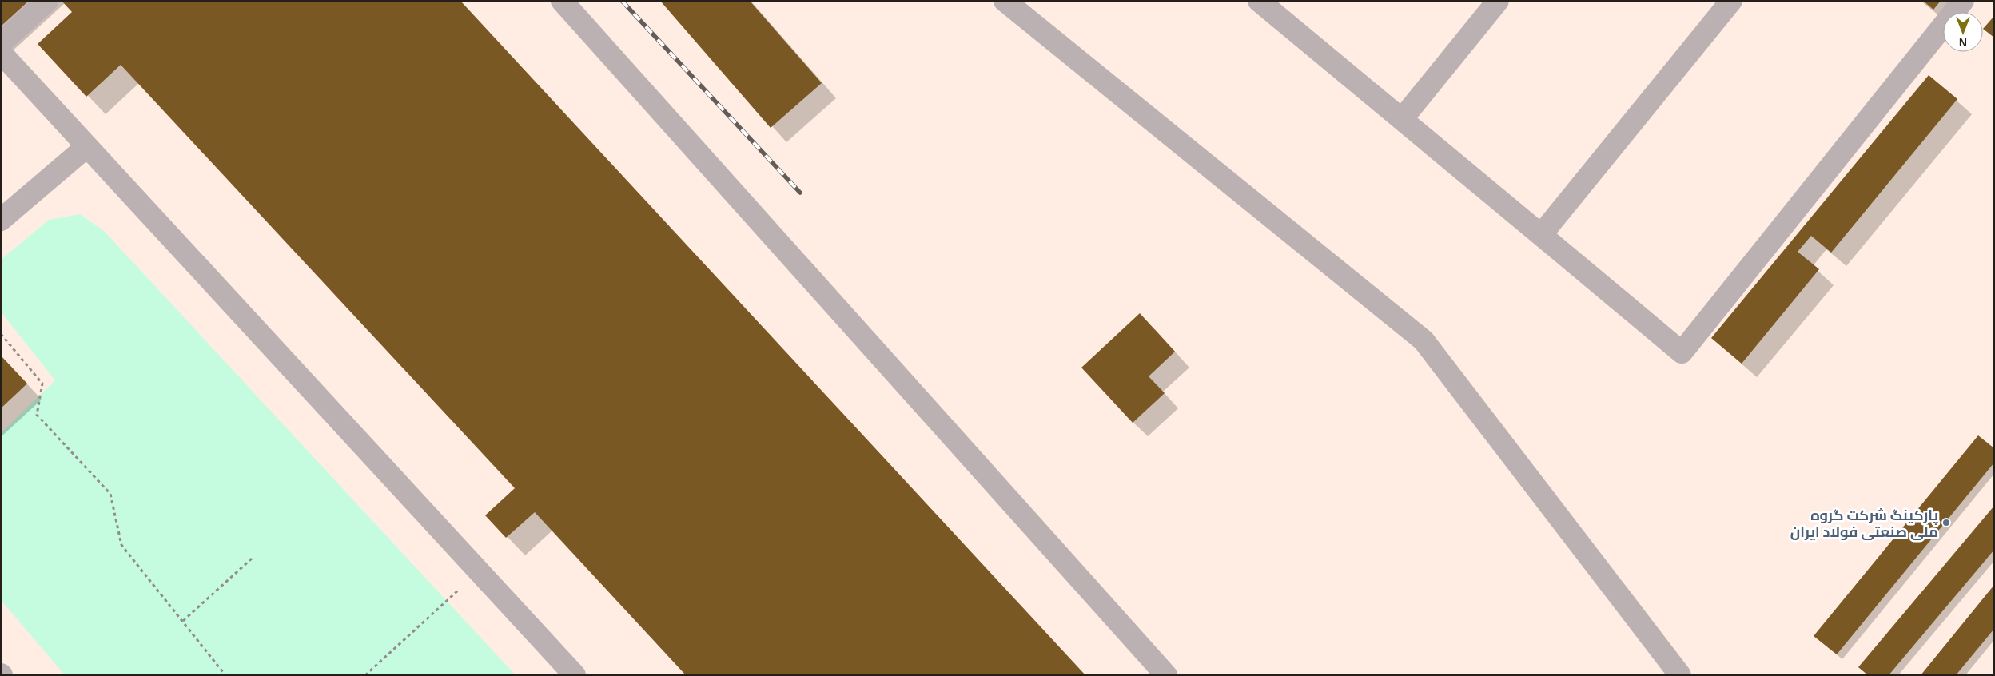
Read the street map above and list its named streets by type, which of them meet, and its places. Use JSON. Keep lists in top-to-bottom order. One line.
{"places":["پارکینگ شرکت گروه ملی صنعتی فولاد ایران"],"north":"bottom"}
